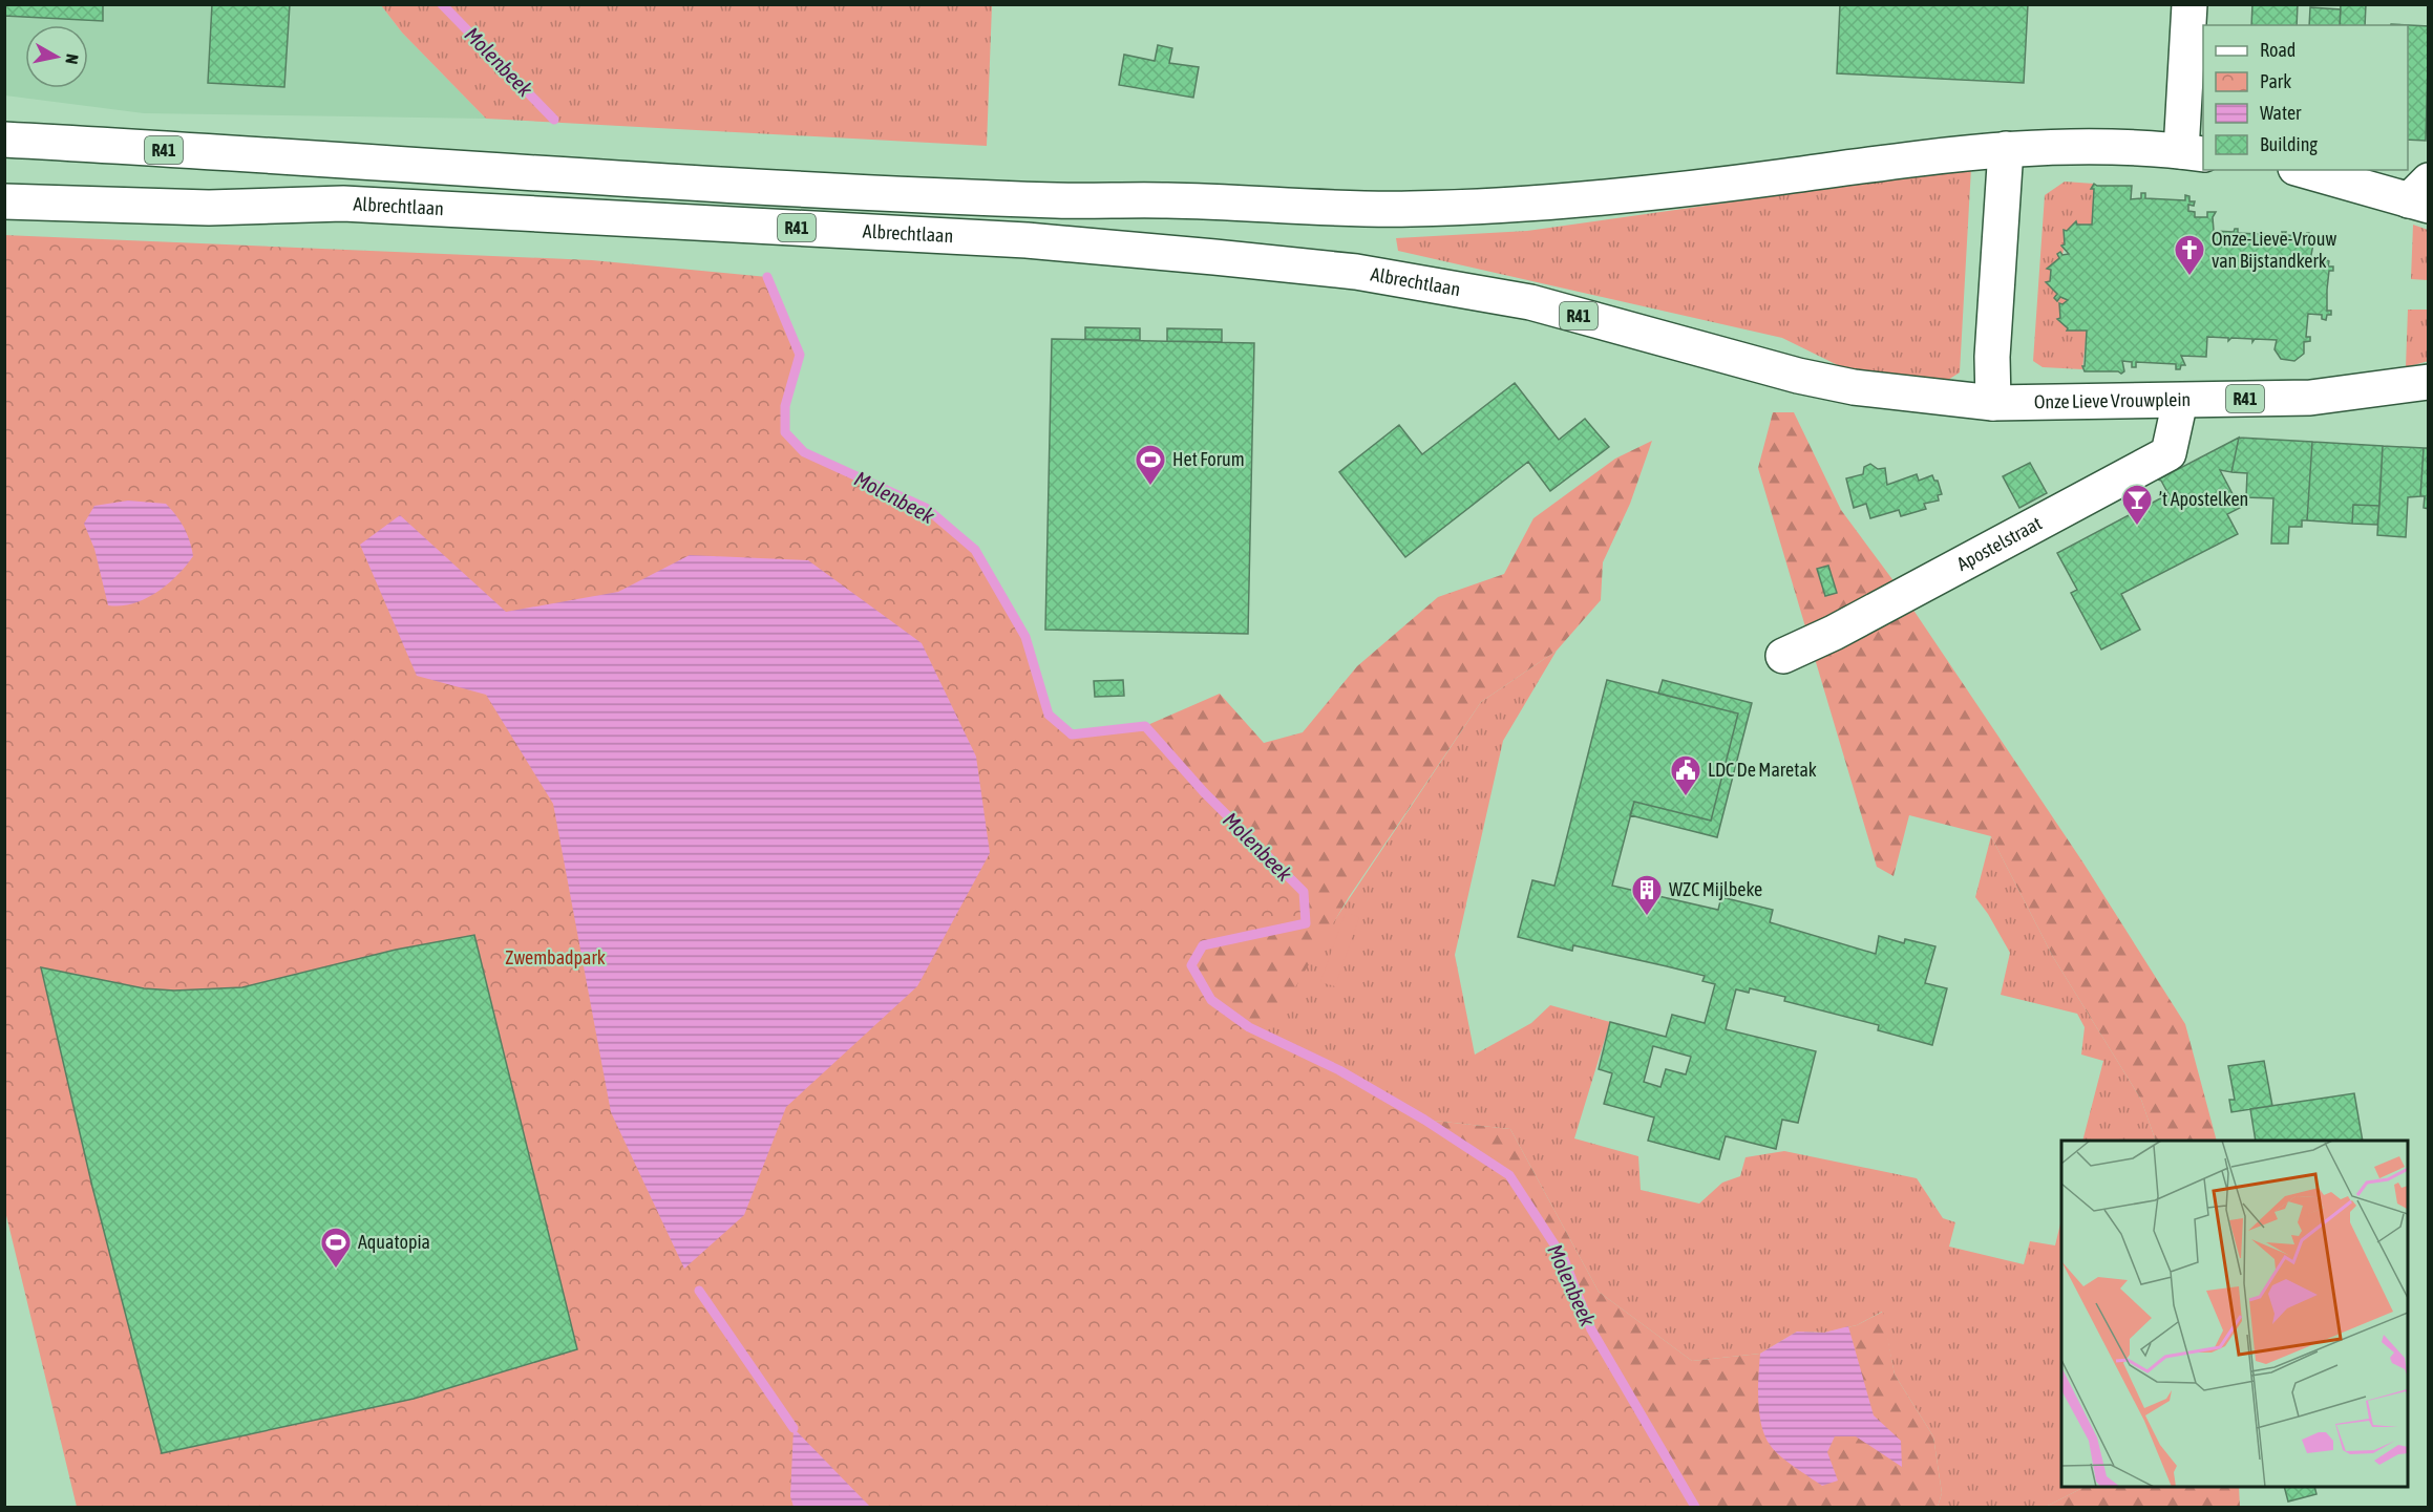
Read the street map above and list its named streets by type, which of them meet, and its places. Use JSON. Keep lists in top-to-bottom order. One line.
{"streets":{"main road":["R41","Albrechtlaan","Onze Lieve Vrouwplein","Apostelstraat"]},"crossings":[["R41","Albrechtlaan"],["Albrechtlaan","Onze Lieve Vrouwplein"],["Onze Lieve Vrouwplein","Apostelstraat"]],"water":["Molenbeek"],"parks":["Zwembadpark"],"places":{"church":["Onze-Lieve-Vrouw van Bijstandkerk"],"sports":["Het Forum","Aquatopia"],"bar":["’t Apostelken"],"public building":["LDC De Maretak"],"building":["WZC Mijlbeke"]},"legend":["Road","Park","Water","Building"],"north":"right"}
